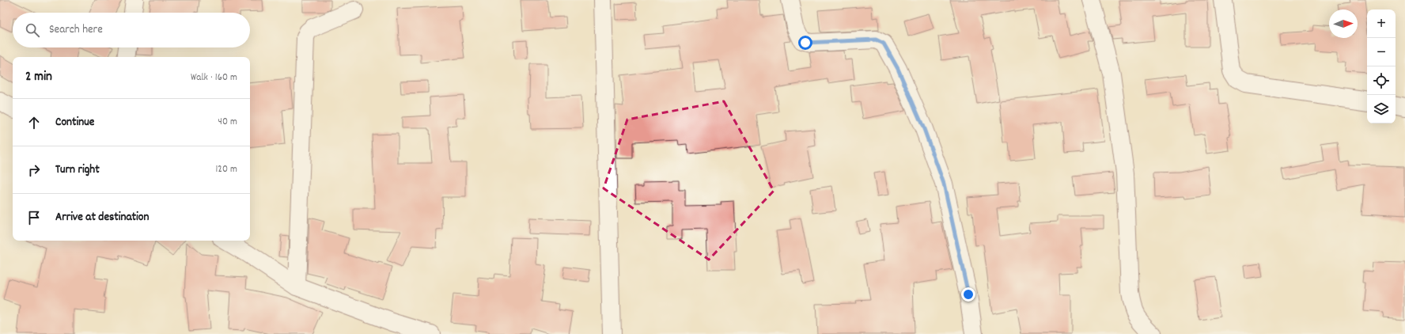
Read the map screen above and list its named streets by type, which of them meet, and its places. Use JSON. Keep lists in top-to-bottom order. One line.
{"north":"right","page":{"map_buttons":["+","−"],"search":"Search here","heading":["2 min","Walk · 160 m"],"list":[["Continue","40 m"],["Turn right","120 m"],"Arrive at destination"]}}
